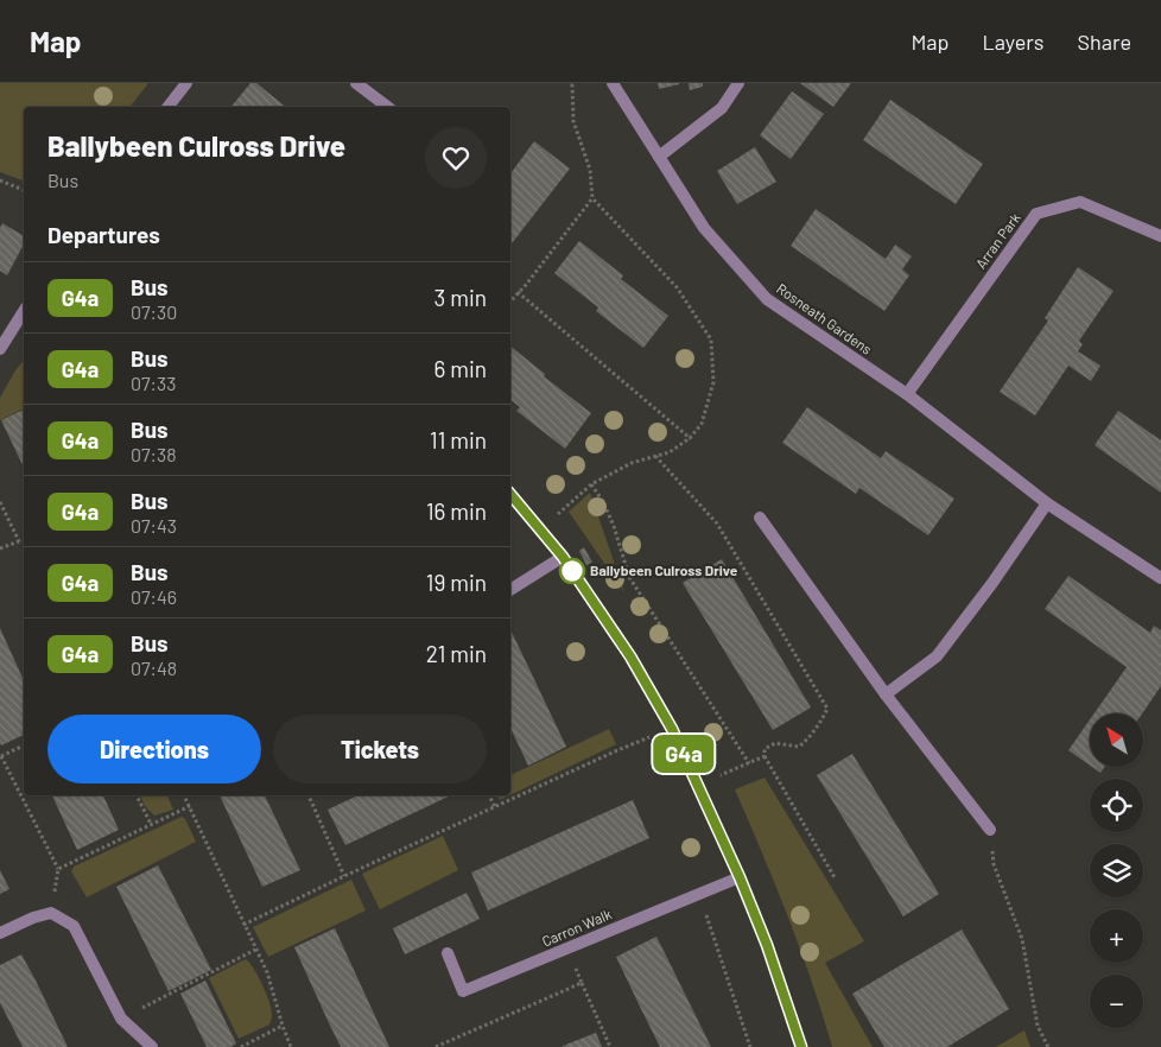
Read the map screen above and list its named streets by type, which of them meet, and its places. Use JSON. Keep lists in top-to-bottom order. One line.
{"streets":{"street":["Arran Park","Rosneath Gardens","Carron Walk"]},"crossings":[["Arran Park","Rosneath Gardens"]],"places":["Ballybeen Culross Drive"],"lines":["bus line G4a"],"north":"top left","page":{"header":"Map","nav":["Map","Layers","Share"],"on_map":"G4a","heading":[["Ballybeen Culross Drive","Bus"],"Departures"],"list":[{"mark":"G4a","name":"Bus","note":"07:30","value":"3 min"},{"mark":"G4a","name":"Bus","note":"07:33","value":"6 min"},{"mark":"G4a","name":"Bus","note":"07:38","value":"11 min"},{"mark":"G4a","name":"Bus","note":"07:43","value":"16 min"},{"mark":"G4a","name":"Bus","note":"07:46","value":"19 min"},{"mark":"G4a","name":"Bus","note":"07:48","value":"21 min"}],"buttons":["Directions","Tickets"],"map_buttons":["+","−"]}}
